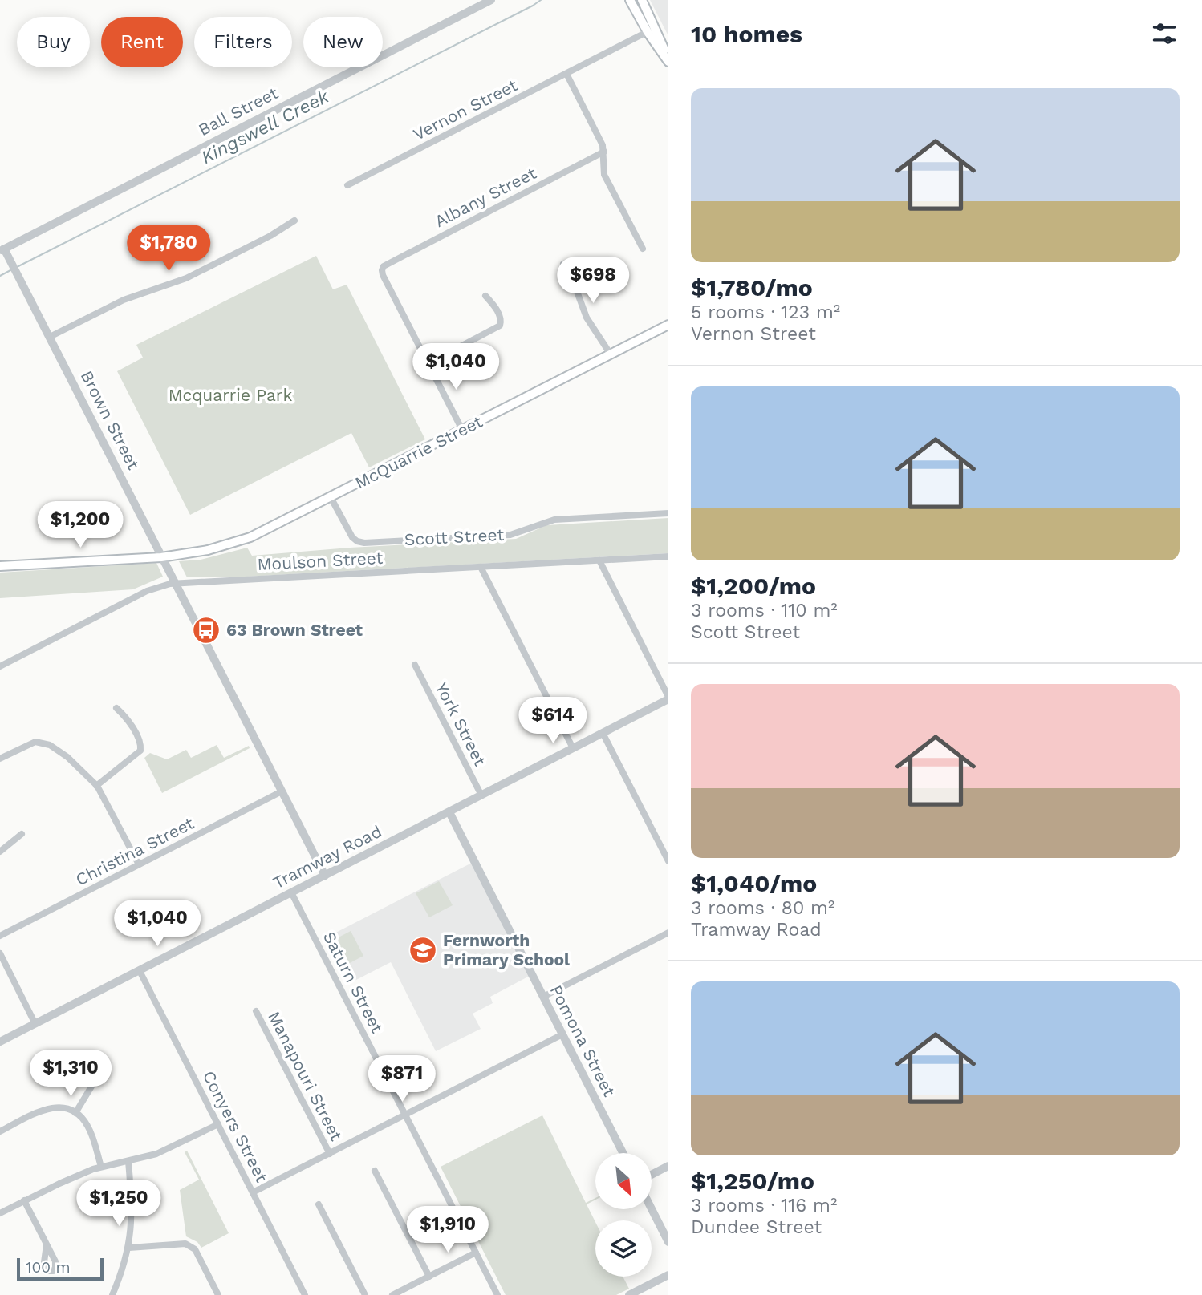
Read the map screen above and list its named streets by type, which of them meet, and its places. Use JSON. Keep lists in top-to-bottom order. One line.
{"streets":{"main road":["McQuarrie Street"],"street":["Vernon Street","Ball Street","Albany Street","Brown Street","Scott Street","Moulson Street","York Street","Christina Street","Tramway Road","Saturn Street","Pomona Street","Manapouri Street","Conyers Street"]},"crossings":[["Ball Street","Brown Street"],["Brown Street","McQuarrie Street"],["Brown Street","Moulson Street"],["Brown Street","Christina Street"],["Brown Street","Tramway Road"],["McQuarrie Street","Scott Street"],["York Street","Tramway Road"],["Tramway Road","Saturn Street"],["Tramway Road","Pomona Street"],["Tramway Road","Conyers Street"]],"water":["Kingswell Creek"],"parks":["Mcquarrie Park"],"places":{"bus stop":["63 Brown Street"],"school or university":["Fernworth Primary School"]},"scale_bar":"100 m","north":"bottom right","page":{"heading":"10 homes","chip":["Buy","Rent","Filters","New"],"list":[{"name":"$1,780/mo","note":"5 rooms · 123 m² · Vernon Street"},{"name":"$1,200/mo","note":"3 rooms · 110 m² · Scott Street"},{"name":"$1,040/mo","note":"3 rooms · 80 m² · Tramway Road"},{"name":"$1,250/mo","note":"3 rooms · 116 m² · Dundee Street"}],"price":["$1,780","$698","$1,040","$1,200","$614","$1,040","$1,310","$871","$1,250","$1,910"],"scale":"100 m"}}
